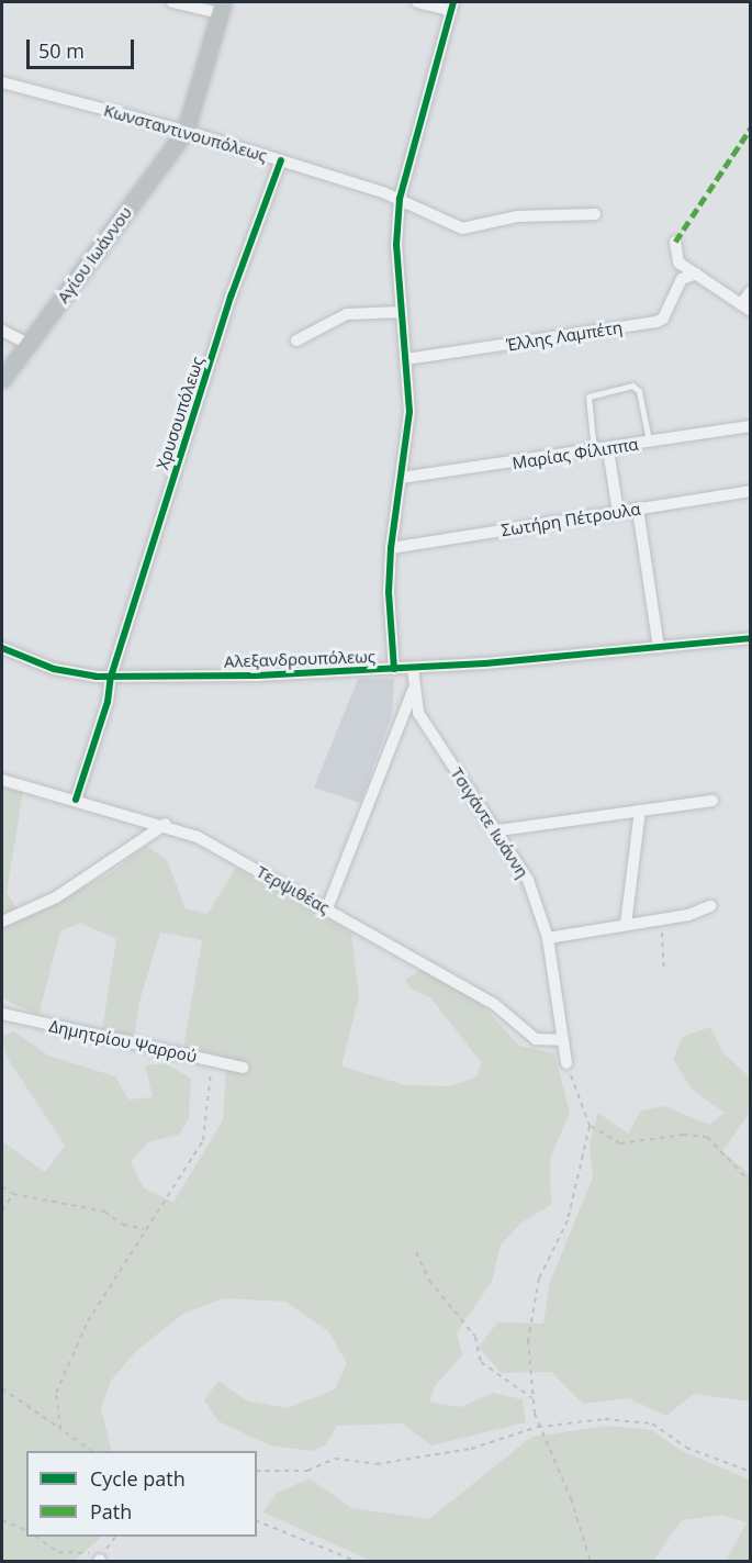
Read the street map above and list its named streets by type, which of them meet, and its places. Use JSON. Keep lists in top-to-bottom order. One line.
{"streets":{"street":["Κωνσταντινουπόλεως","Αγίου Ιωάννου","Έλλης Λαμπέτη","Χρυσουπόλεως","Μαρίας Φίλιππα","Σωτήρη Πέτρουλα","Αλεξανδρουπόλεως","Τσιγάντε Ιωάννη","Τερψιθέας","Δημητρίου Ψαρρού"]},"crossings":[["Κωνσταντινουπόλεως","Αγίου Ιωάννου"],["Κωνσταντινουπόλεως","Χρυσουπόλεως"],["Χρυσουπόλεως","Αλεξανδρουπόλεως"],["Χρυσουπόλεως","Τερψιθέας"],["Αλεξανδρουπόλεως","Τσιγάντε Ιωάννη"],["Τσιγάντε Ιωάννη","Τερψιθέας"]],"legend":["Cycle path","Path"],"scale_bar":"50 m"}
